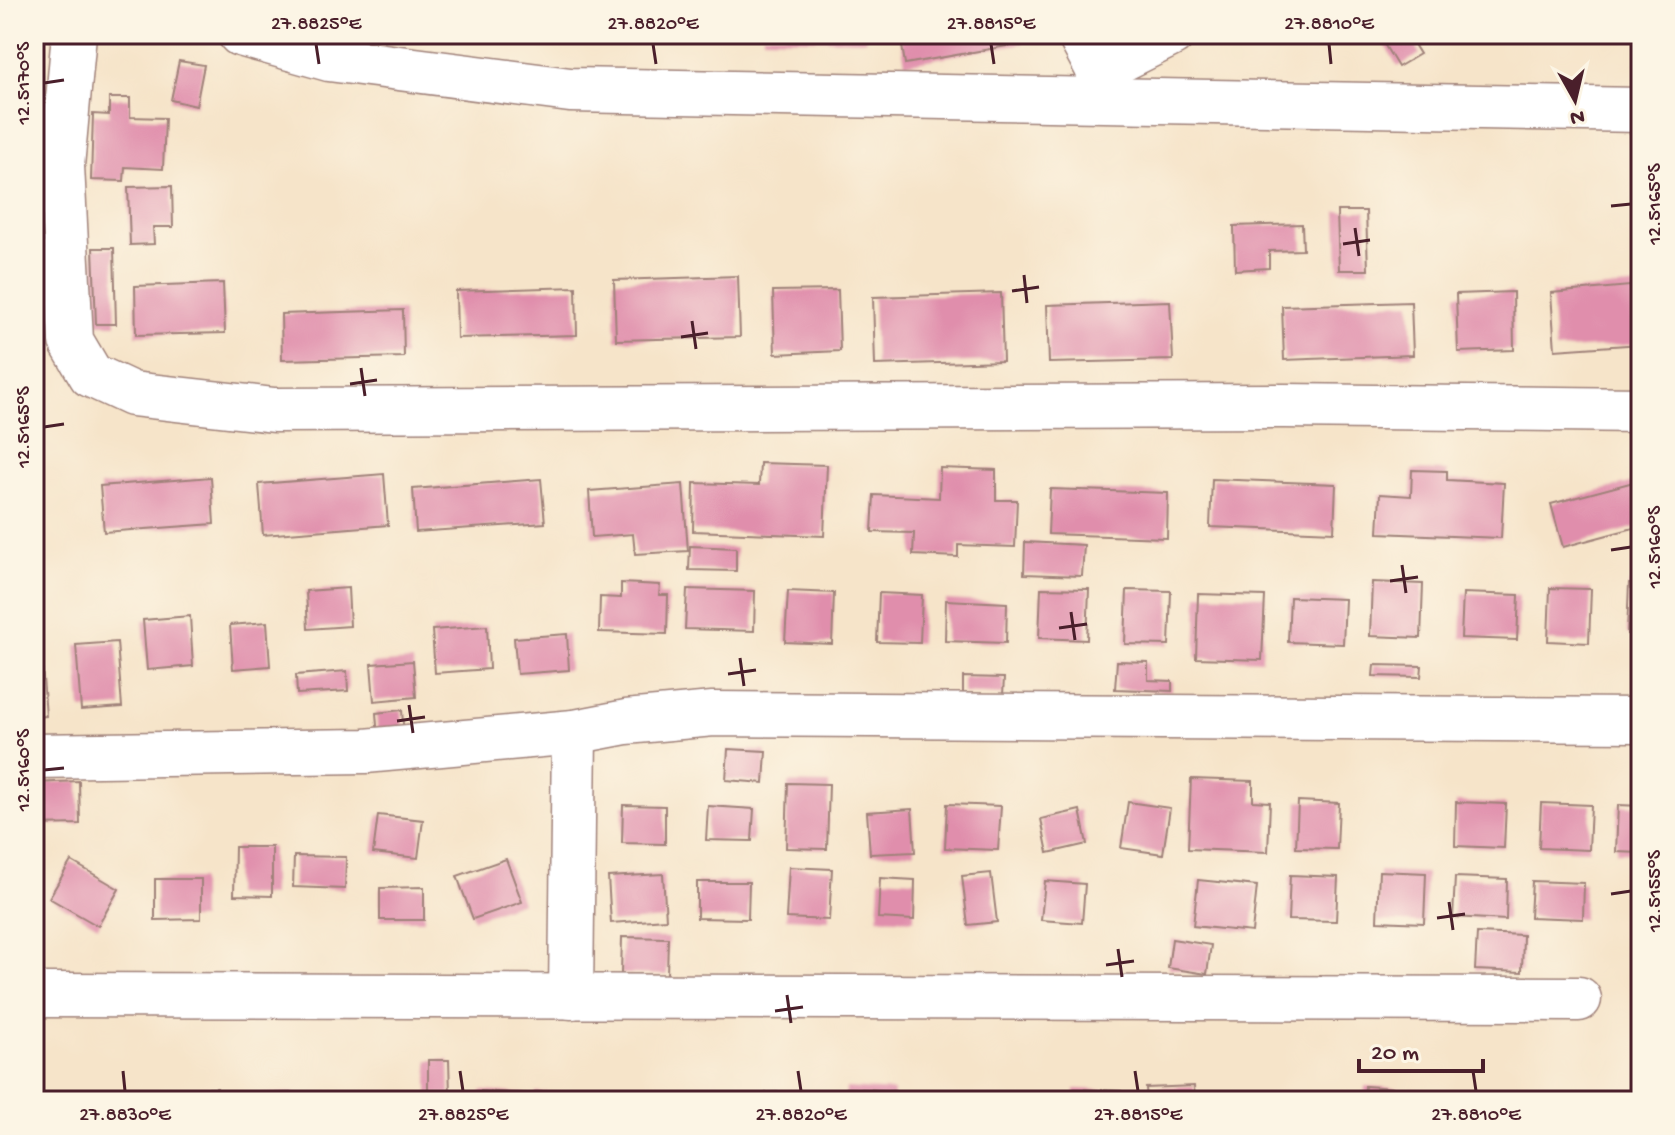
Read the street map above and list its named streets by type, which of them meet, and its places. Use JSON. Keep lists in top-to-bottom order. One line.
{"scale_bar":"20 m","north":"bottom","coordinates":["27.8825°E","27.8820°E","27.8815°E","27.8810°E","12.5170°S","12.5165°S","12.5160°S","12.5155°S","27.8830°E"]}
